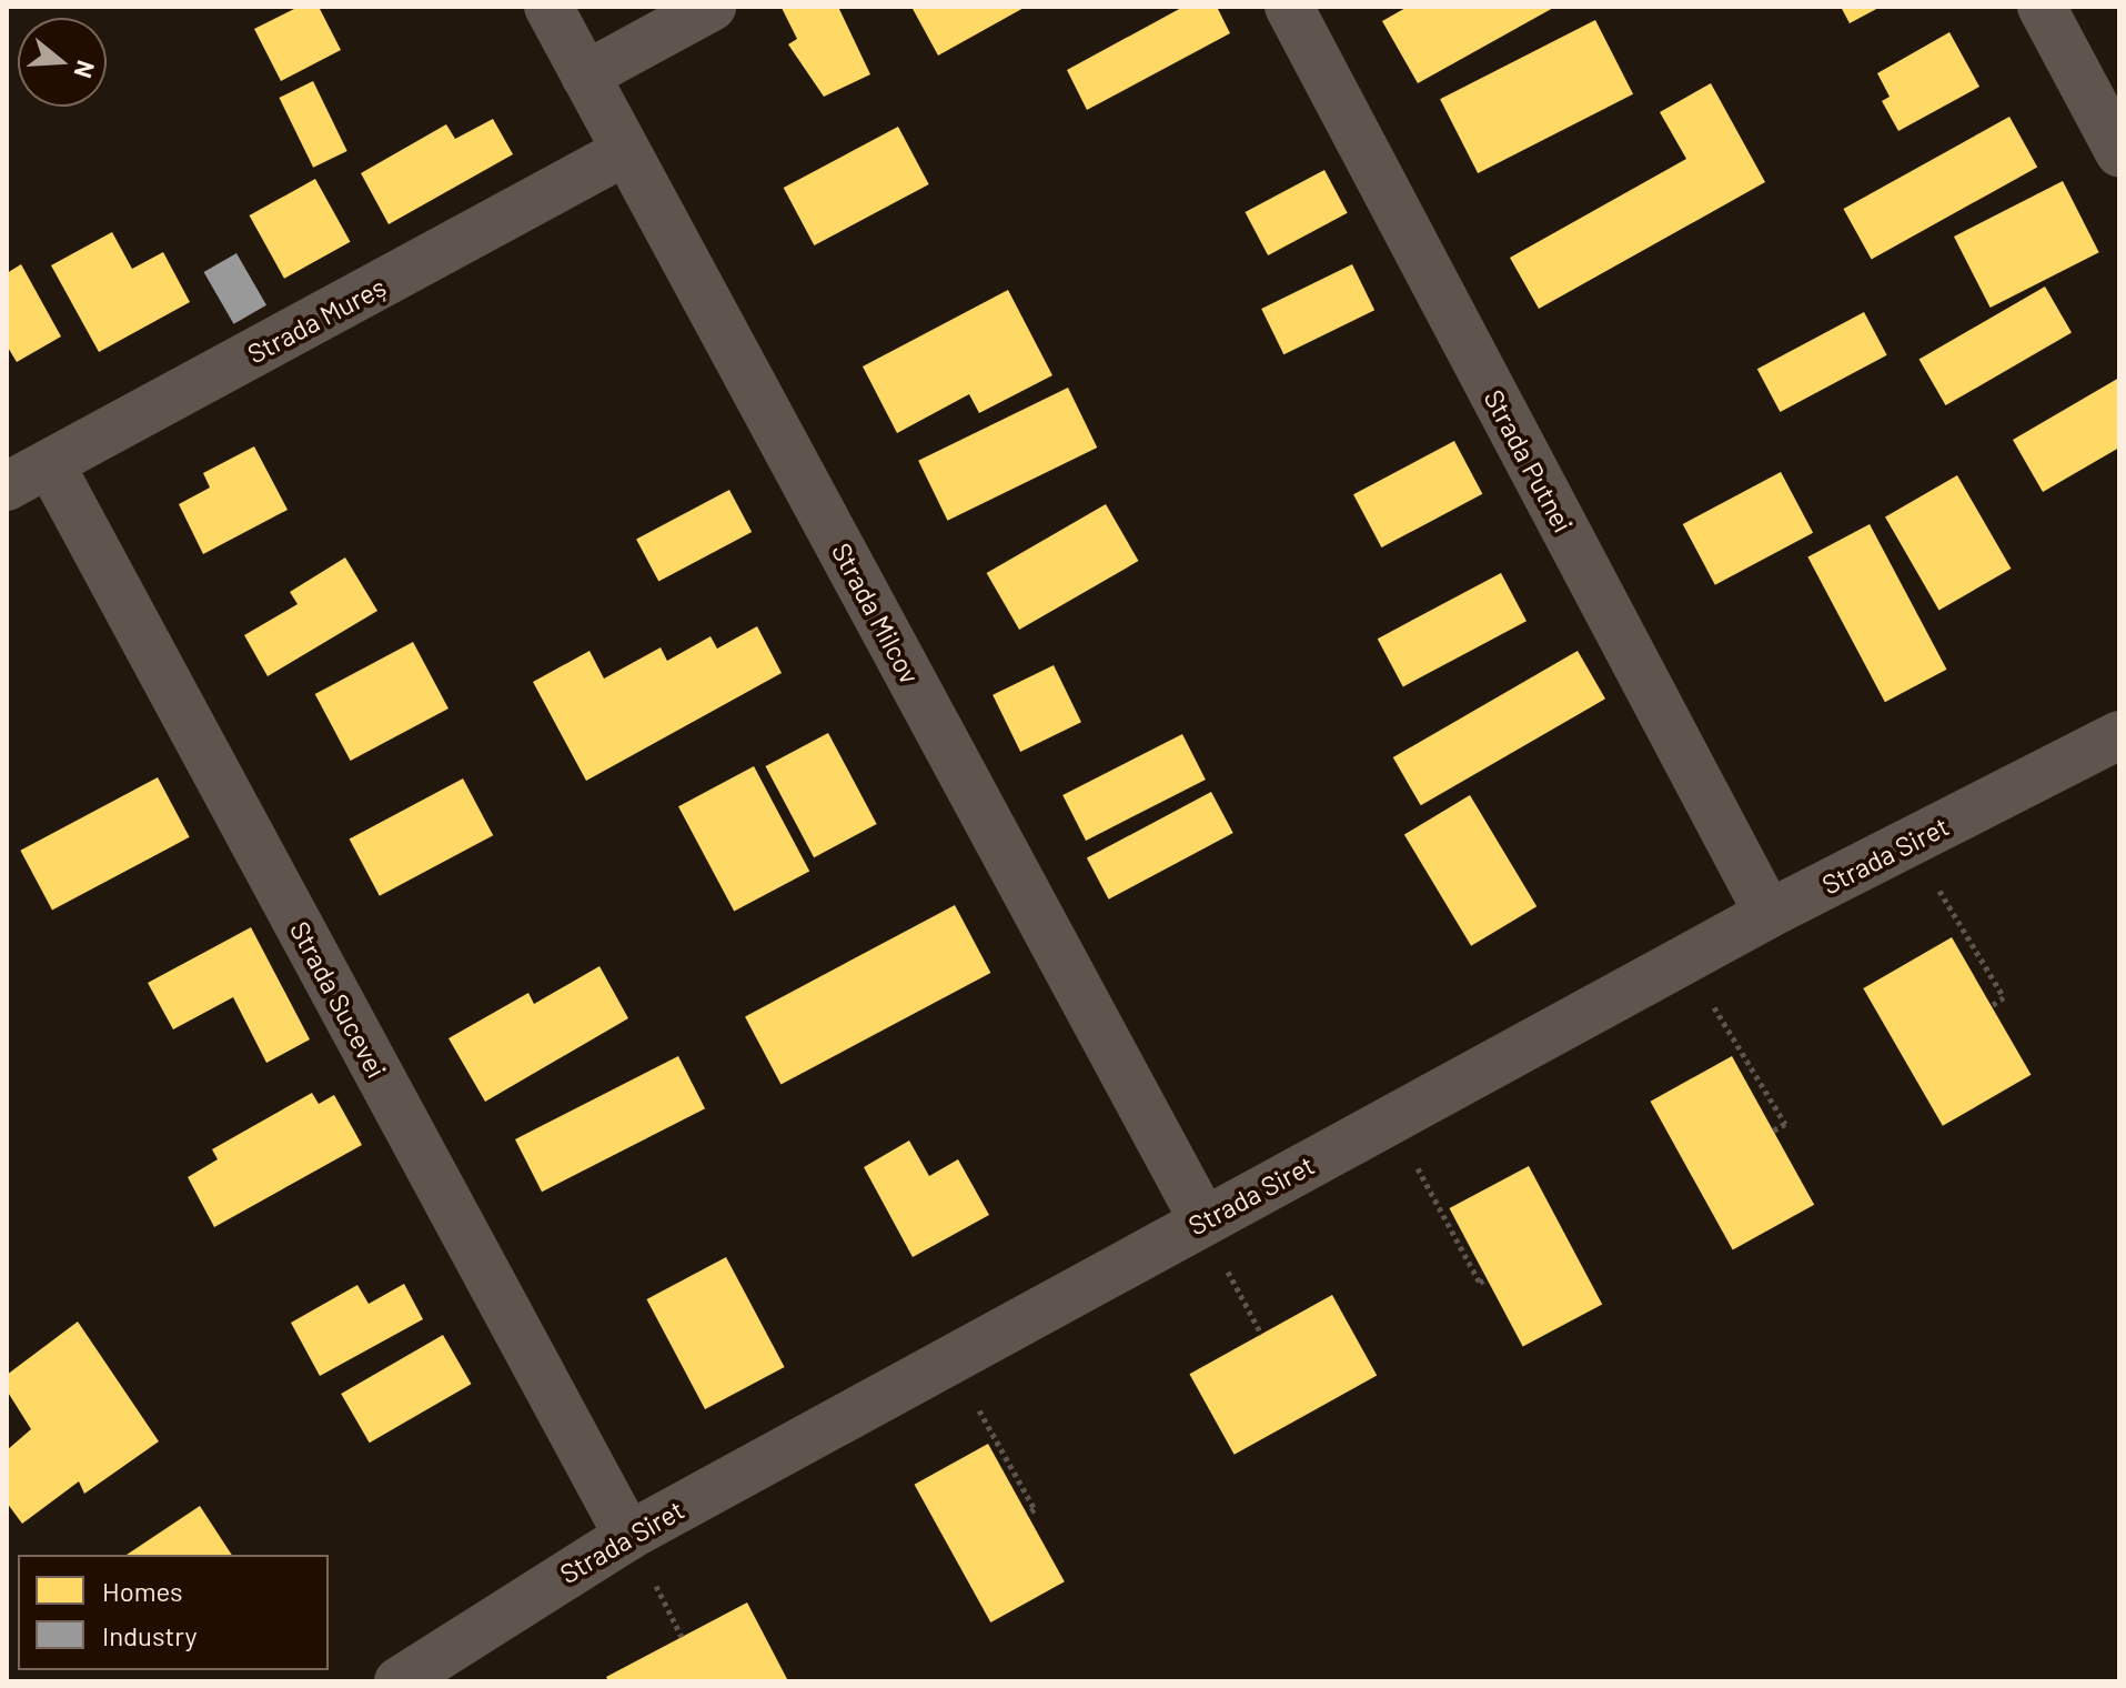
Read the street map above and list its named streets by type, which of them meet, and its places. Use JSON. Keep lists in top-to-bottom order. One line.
{"streets":{"street":["Strada Mureș","Strada Putnei","Strada Milcov","Strada Siret","Strada Sucevei"]},"crossings":[["Strada Mureș","Strada Milcov"],["Strada Mureș","Strada Sucevei"],["Strada Putnei","Strada Siret"],["Strada Milcov","Strada Siret"],["Strada Siret","Strada Sucevei"]],"legend":["Homes","Industry"],"north":"right"}
